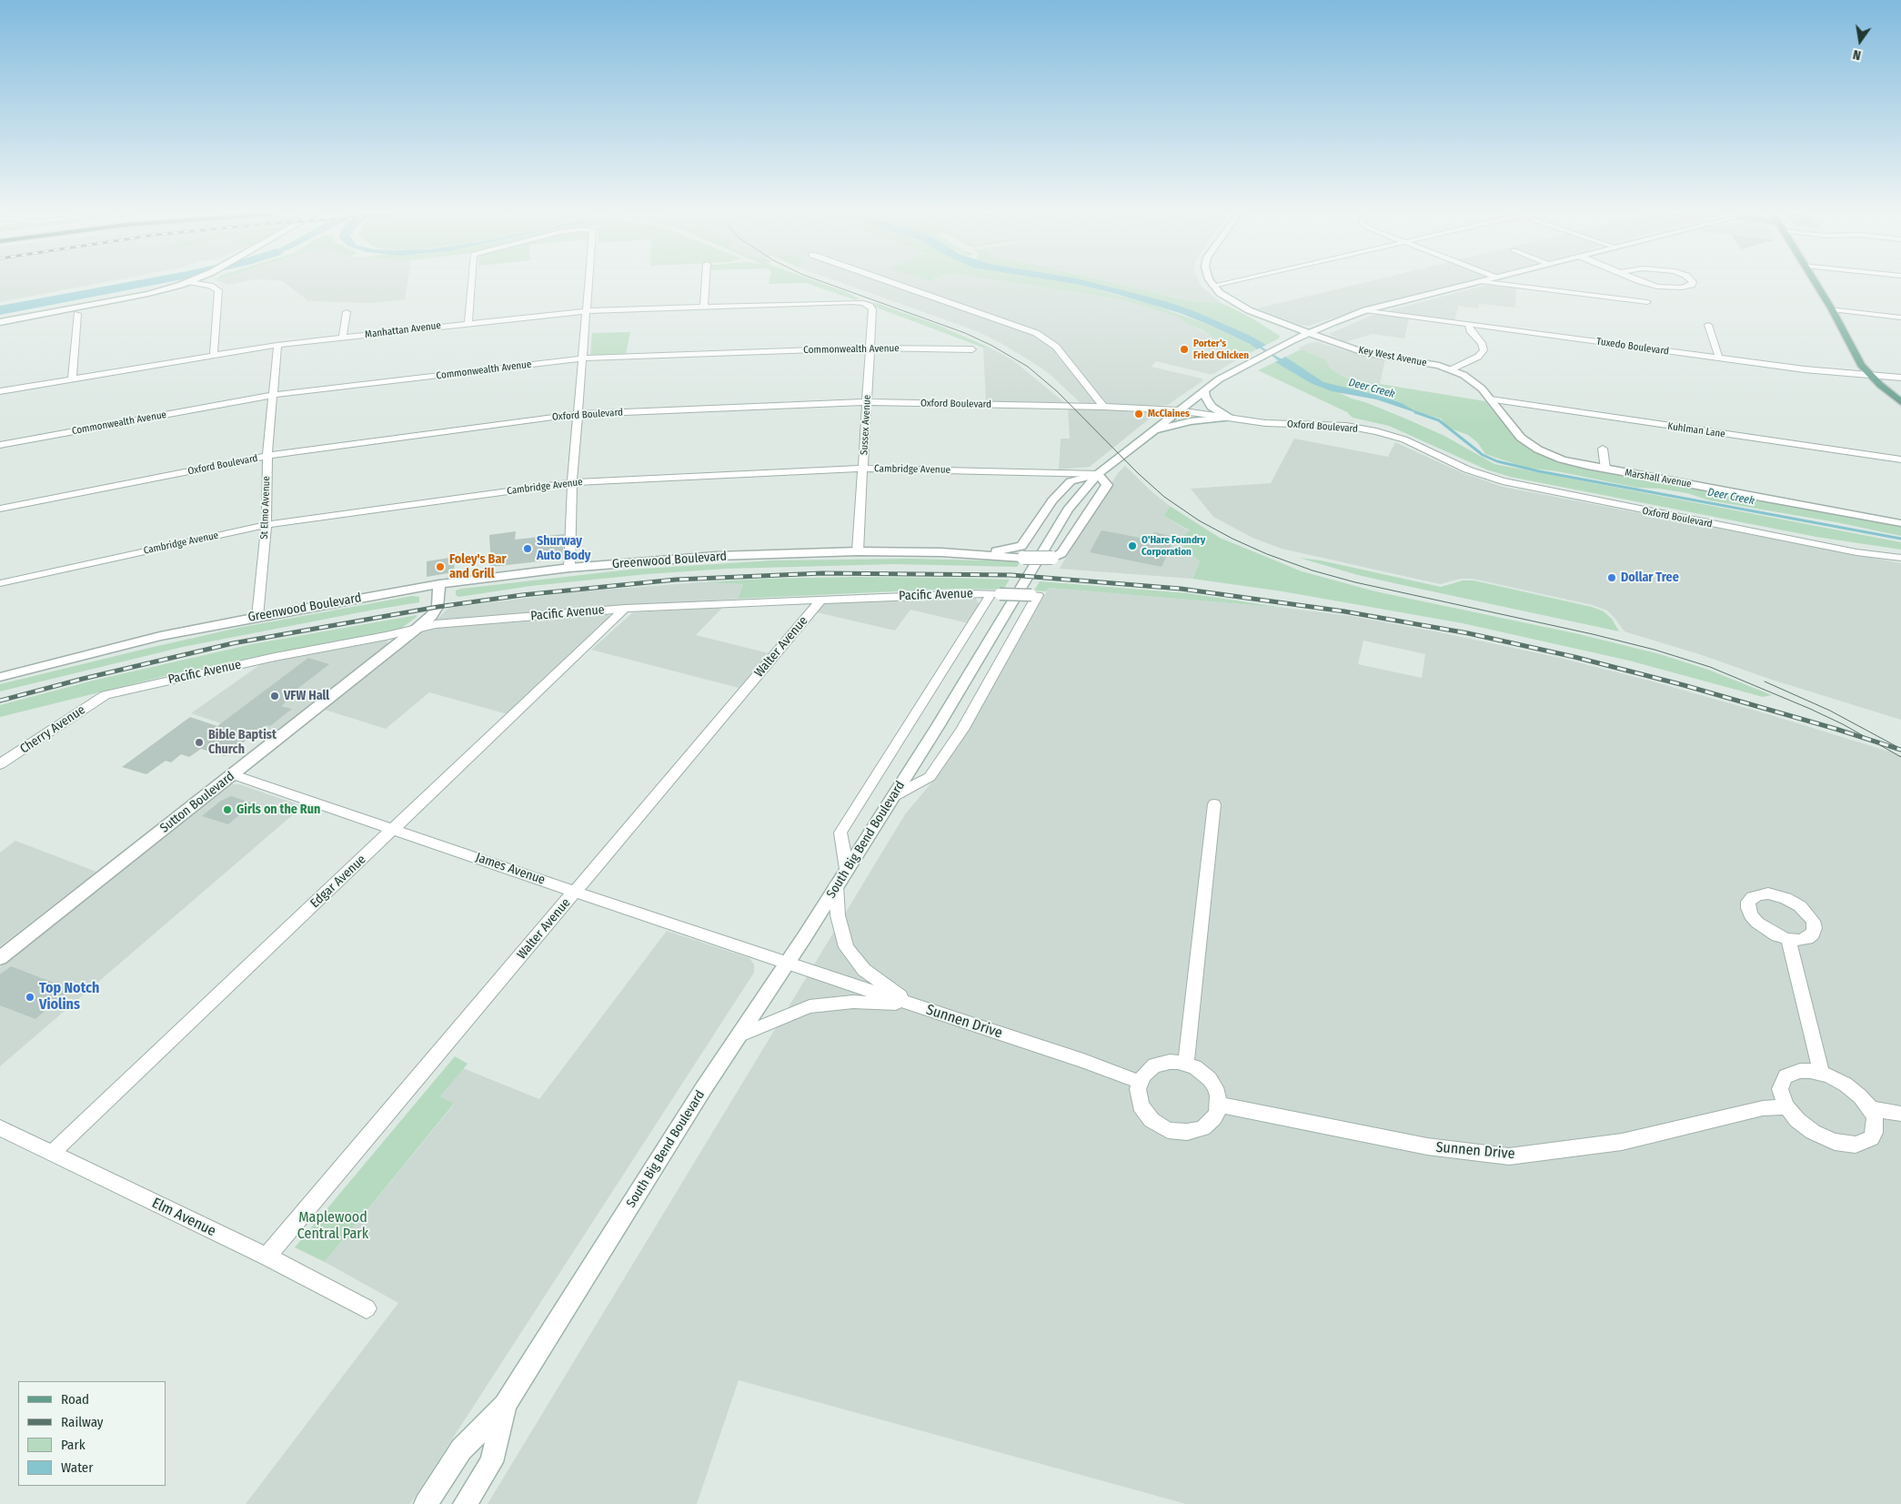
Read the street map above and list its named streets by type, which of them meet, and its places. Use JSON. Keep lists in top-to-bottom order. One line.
{"streets":{"main road":["Key West Avenue","Marshall Avenue","Greenwood Boulevard","Sutton Boulevard","South Big Bend Boulevard"],"street":["Manhattan Avenue","Tuxedo Boulevard","Commonwealth Avenue","Oxford Boulevard","Sussex Avenue","Kuhlman Lane","Cambridge Avenue","St Elmo Avenue","Pacific Avenue","Walter Avenue","Cherry Avenue","James Avenue","Edgar Avenue","Sunnen Drive","Elm Avenue"]},"crossings":[["Manhattan Avenue","Sussex Avenue"],["Manhattan Avenue","St Elmo Avenue"],["Tuxedo Boulevard","South Big Bend Boulevard"],["Commonwealth Avenue","Sussex Avenue"],["Commonwealth Avenue","St Elmo Avenue"],["Key West Avenue","Kuhlman Lane"],["Key West Avenue","Marshall Avenue"],["Key West Avenue","South Big Bend Boulevard"],["Oxford Boulevard","Sussex Avenue"],["Oxford Boulevard","St Elmo Avenue"],["Oxford Boulevard","South Big Bend Boulevard"],["Sussex Avenue","Cambridge Avenue"],["Sussex Avenue","Greenwood Boulevard"],["Kuhlman Lane","Marshall Avenue"],["Cambridge Avenue","St Elmo Avenue"],["Cambridge Avenue","Greenwood Boulevard"],["Cambridge Avenue","South Big Bend Boulevard"],["St Elmo Avenue","Greenwood Boulevard"],["Greenwood Boulevard","Sutton Boulevard"],["Greenwood Boulevard","South Big Bend Boulevard"],["Pacific Avenue","Walter Avenue"],["Pacific Avenue","Cherry Avenue"],["Pacific Avenue","Sutton Boulevard"],["Pacific Avenue","South Big Bend Boulevard"],["Pacific Avenue","Edgar Avenue"],["Walter Avenue","James Avenue"],["Walter Avenue","Elm Avenue"],["Sutton Boulevard","James Avenue"],["South Big Bend Boulevard","James Avenue"],["South Big Bend Boulevard","Sunnen Drive"],["James Avenue","Edgar Avenue"],["James Avenue","Sunnen Drive"],["Edgar Avenue","Elm Avenue"]],"water":["Deer Creek"],"parks":["Maplewood Central Park"],"places":["Porter's Fried Chicken","McClaines","O'Hare Foundry Corporation","Shurway Auto Body","Foley's Bar and Grill","Dollar Tree","VFW Hall","Bible Baptist Church","Girls on the Run","Top Notch Violins"],"legend":["Road","Railway","Park","Water"],"north":"bottom"}
